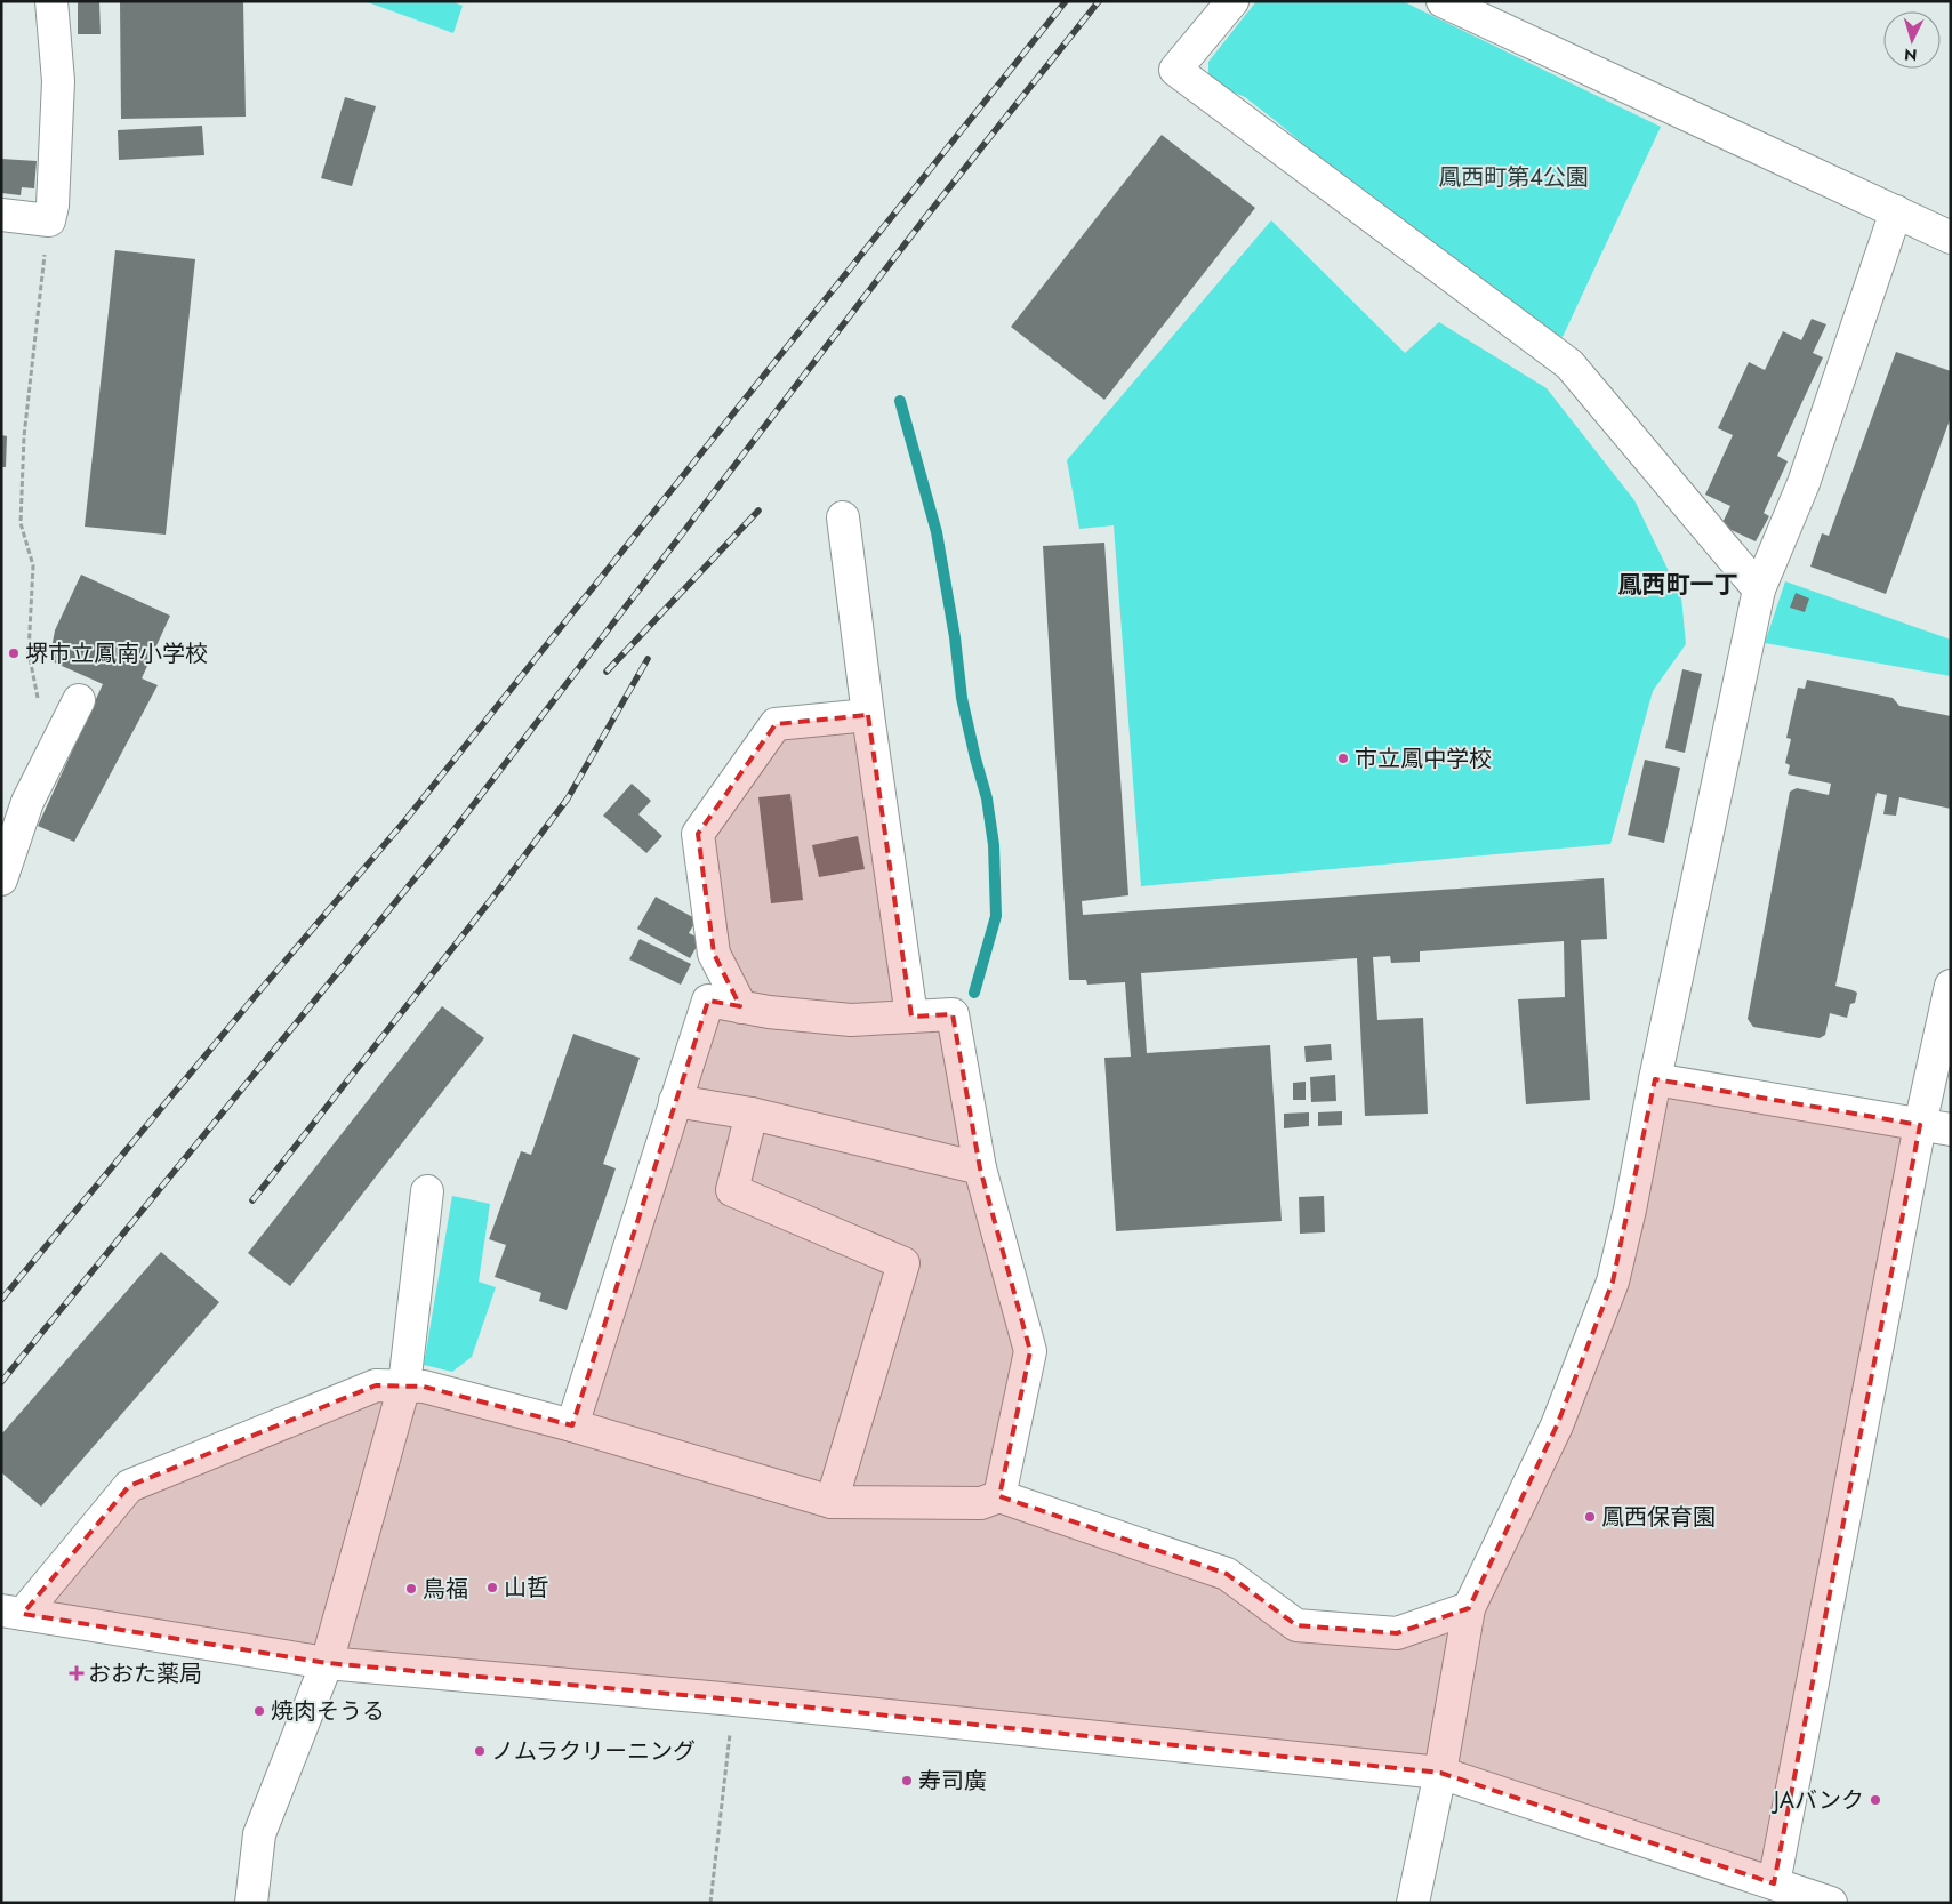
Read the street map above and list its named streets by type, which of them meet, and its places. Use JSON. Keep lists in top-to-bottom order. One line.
{"districts":["鳳西町一丁"],"parks":["鳳西町第4公園"],"places":{"other":["堺市立鳳南小学校","市立鳳中学校","鳳西保育園","山哲","鳥福","焼肉そうる","ノムラクリーニング","寿司廣","JAバンク"],"health":["おおた薬局"]},"north":"bottom"}
